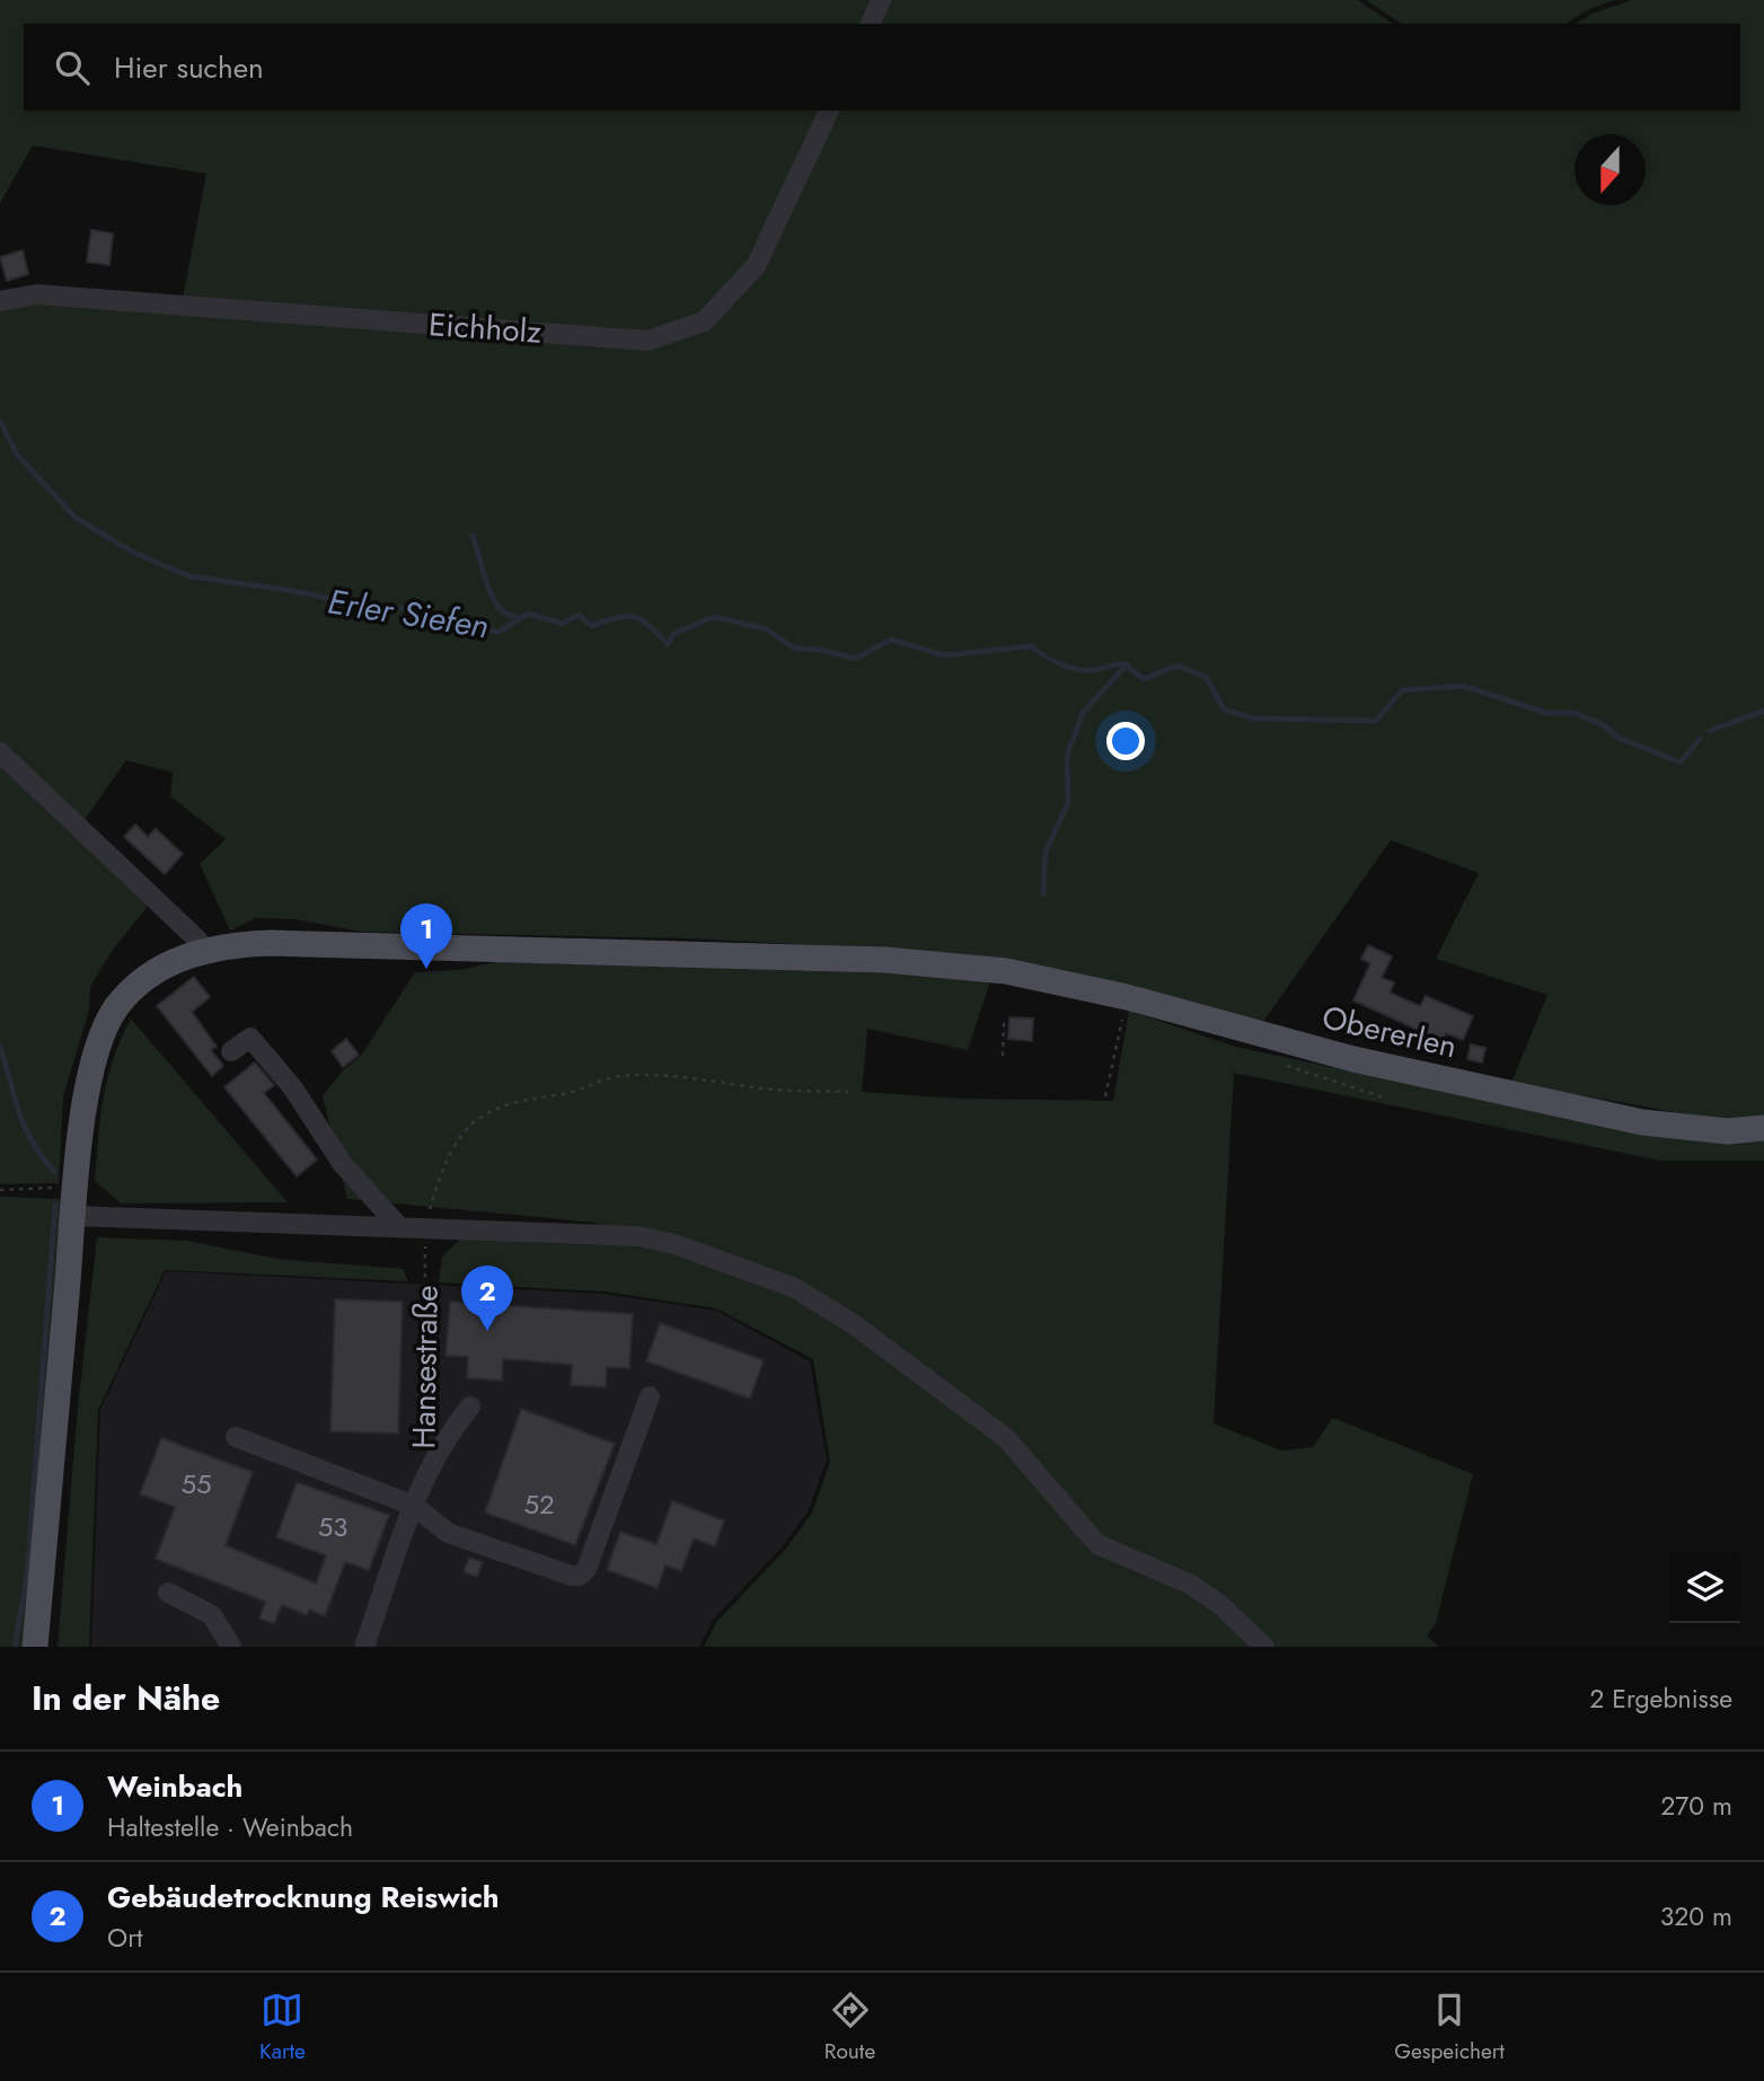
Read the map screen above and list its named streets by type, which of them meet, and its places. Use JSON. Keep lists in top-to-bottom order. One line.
{"streets":{"main road":["Obererlen"],"street":["Eichholz","Hansestraße"]},"water":["Erler Siefen"],"house_numbers":["55","52","53"],"north":"bottom","page":{"search":"Hier suchen","pins":["1","2"],"heading":["In der Nähe","2 Ergebnisse"],"list":[{"mark":"1","name":"Weinbach","note":"Haltestelle · Weinbach","value":"270 m"},{"mark":"2","name":"Gebäudetrocknung Reiswich","note":"Ort","value":"320 m"}],"nav":["Karte","Route","Gespeichert"]}}
